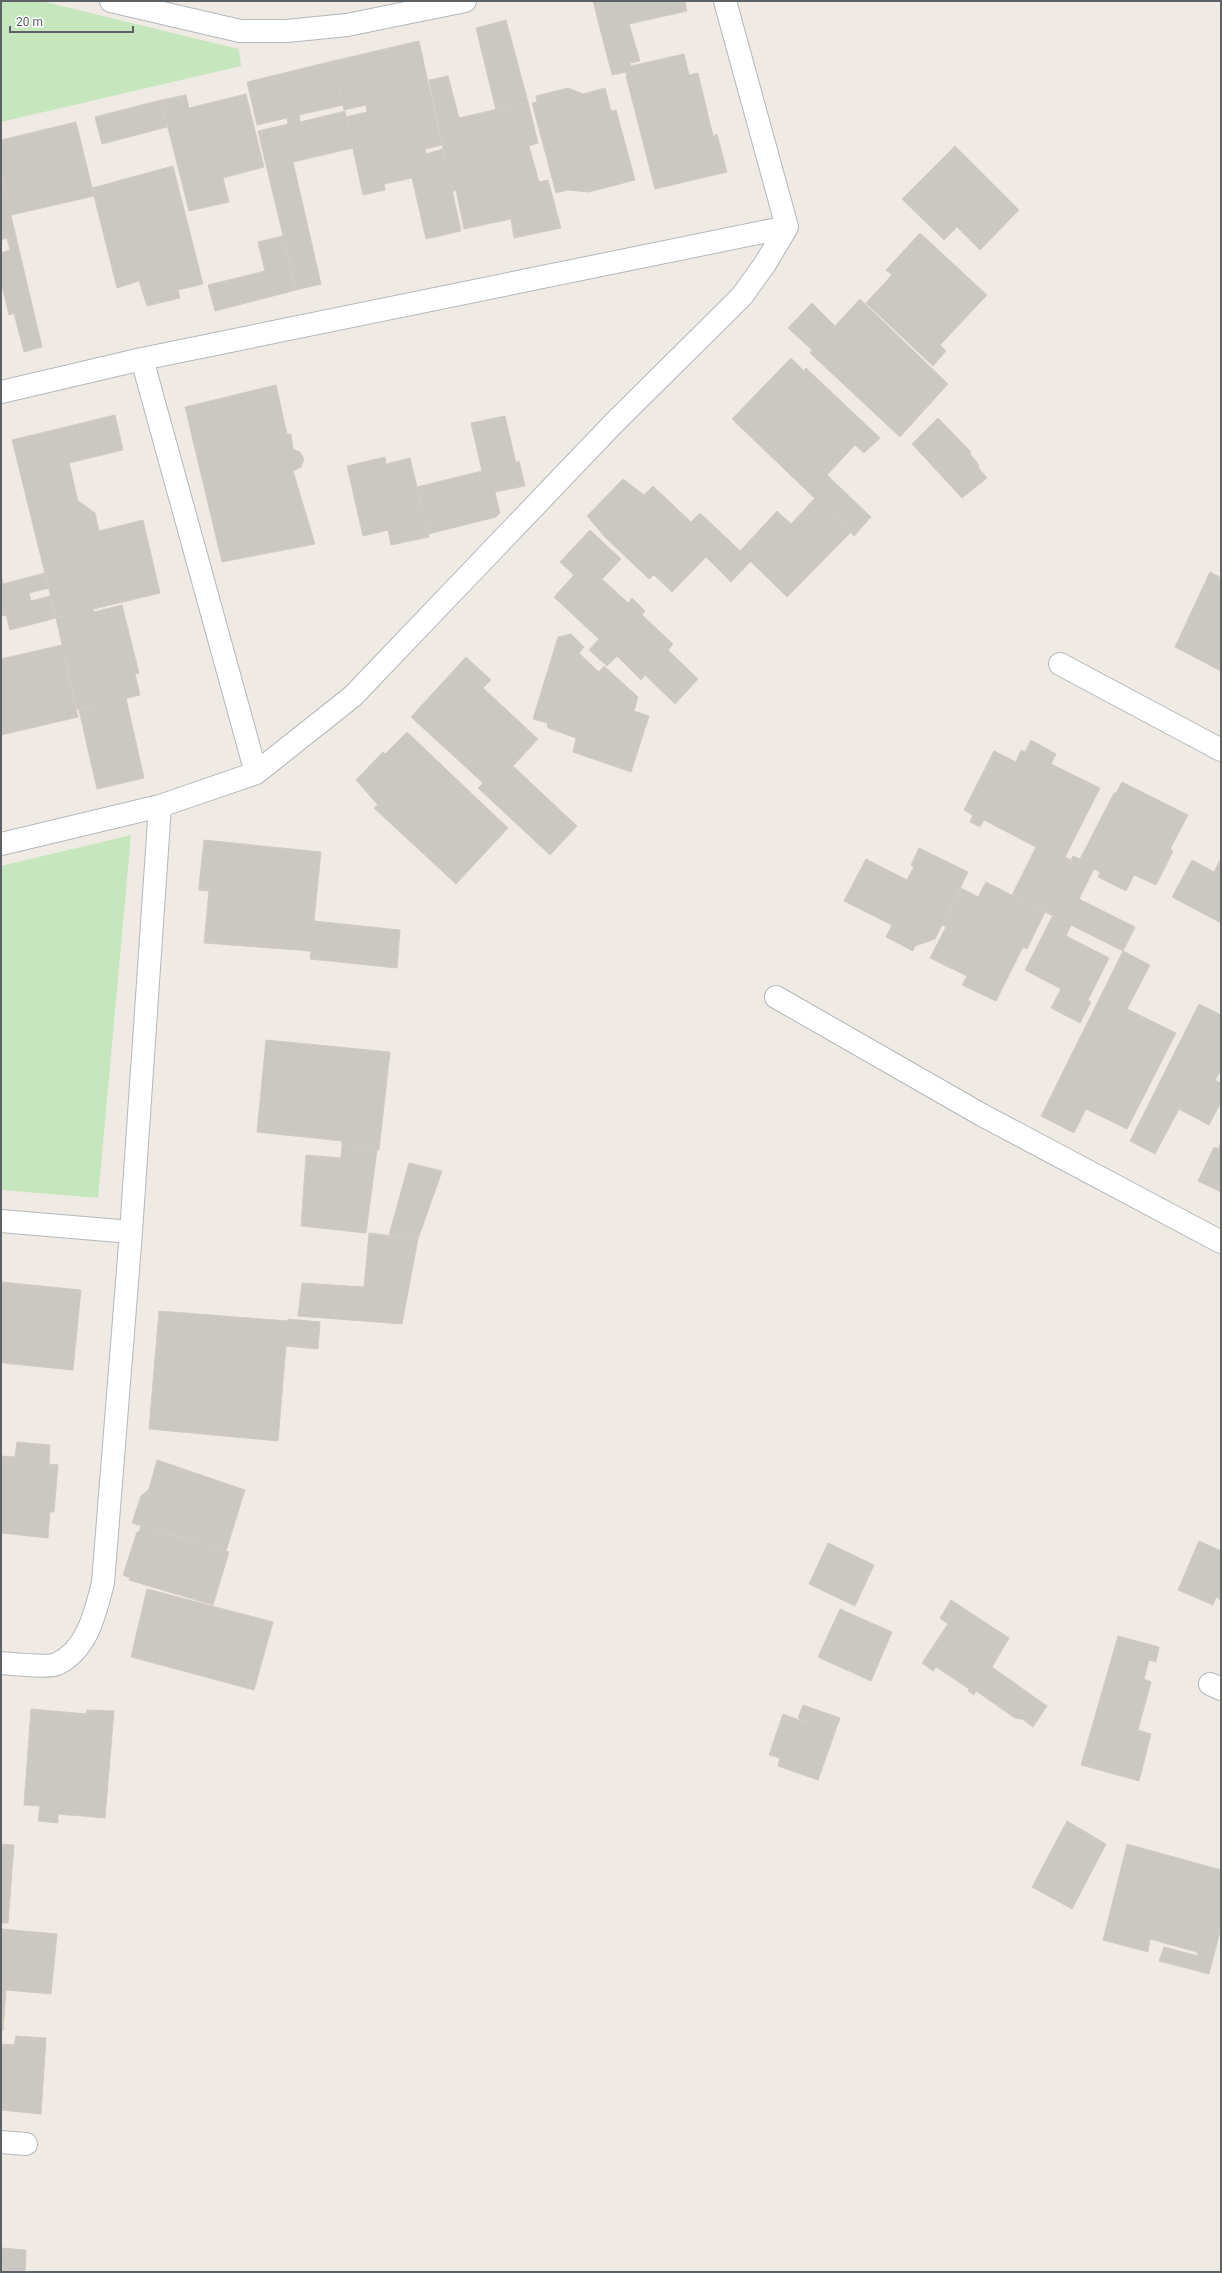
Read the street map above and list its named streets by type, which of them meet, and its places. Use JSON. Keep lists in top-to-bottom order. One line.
{"scale_bar":"20 m"}
